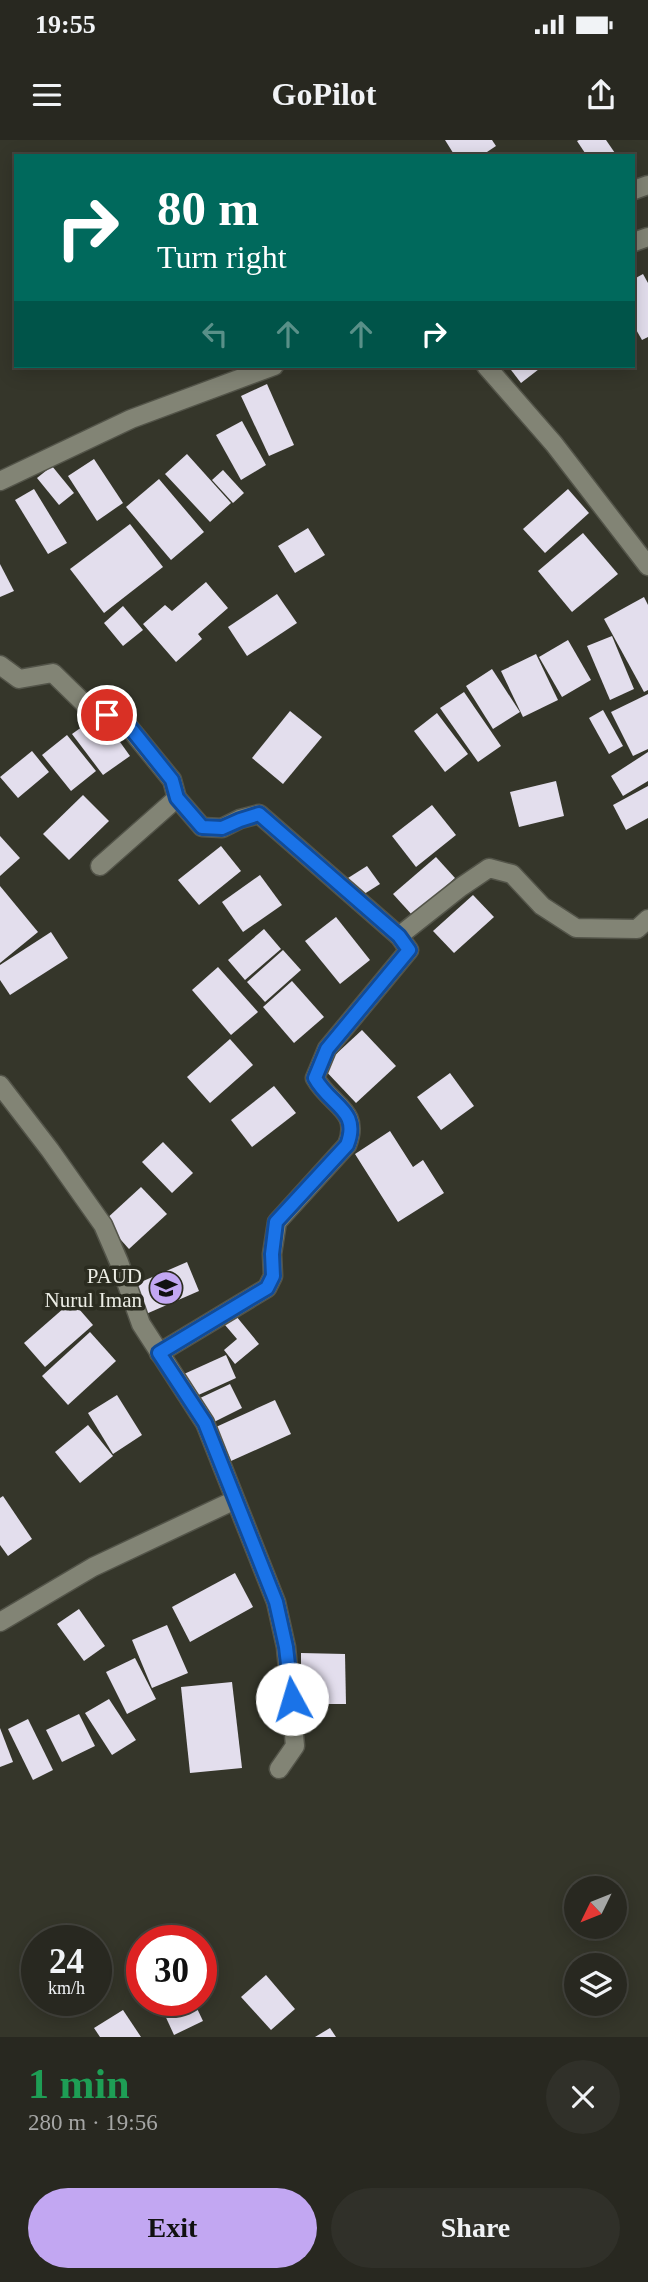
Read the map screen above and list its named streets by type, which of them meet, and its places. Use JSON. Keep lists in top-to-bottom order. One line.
{"places":{"school or university":["PAUD Nurul Iman"]},"north":"bottom left","page":{"status":"19:55","header":"GoPilot","turn":["80 m","Turn right"],"speed":"24 km/h","limit":"30","heading":["1 min","280 m · 19:56"],"buttons":["Exit","Share"]}}
